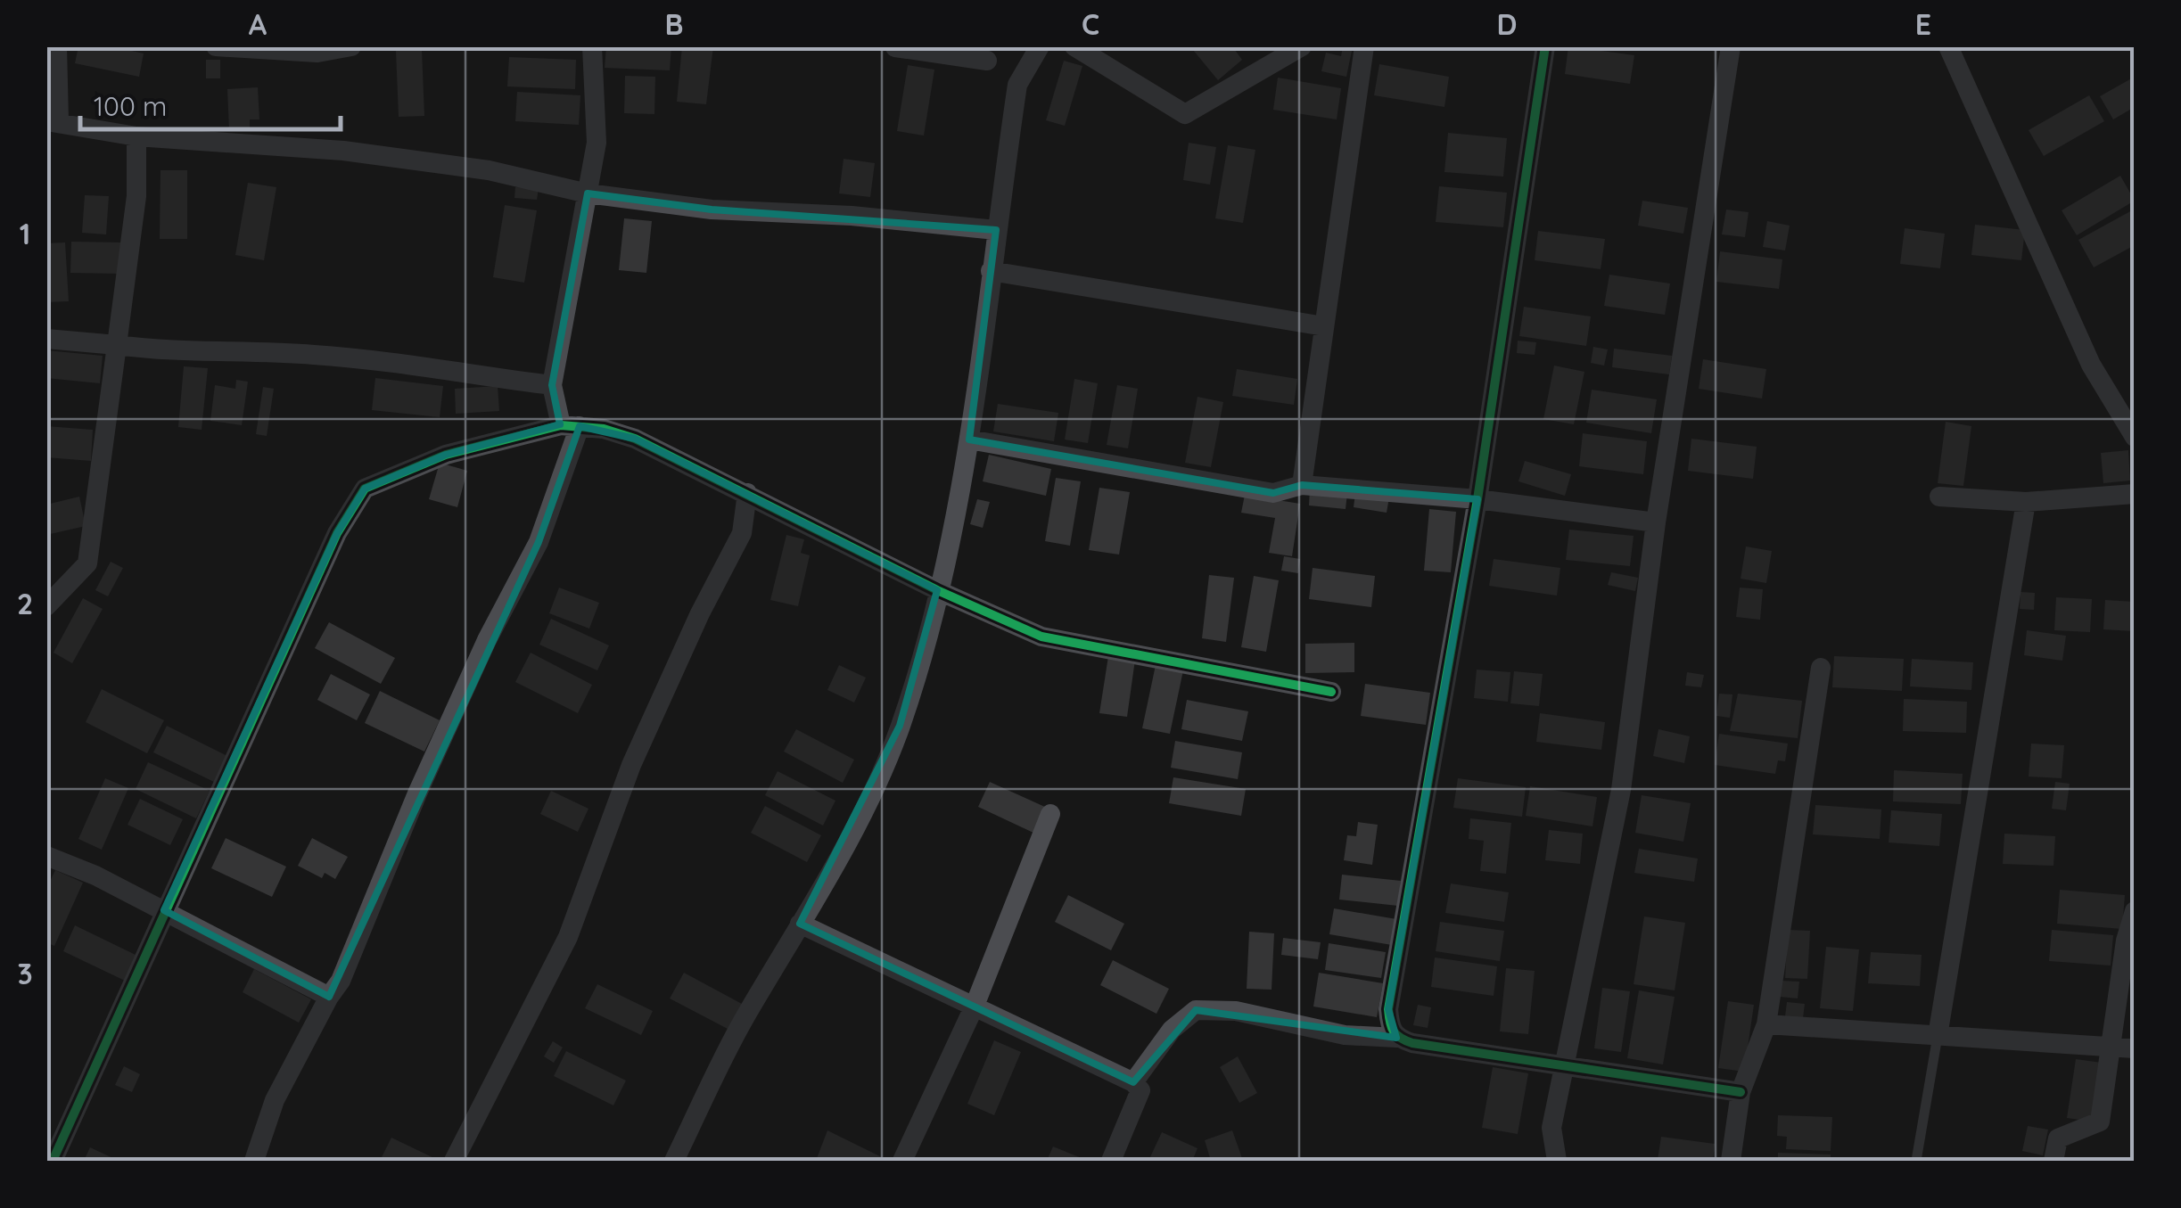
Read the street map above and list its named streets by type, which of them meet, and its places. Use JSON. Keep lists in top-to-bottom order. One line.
{"scale_bar":"100 m","grid":{"columns":["A","B","C","D","E"],"rows":["1","2","3"]}}
